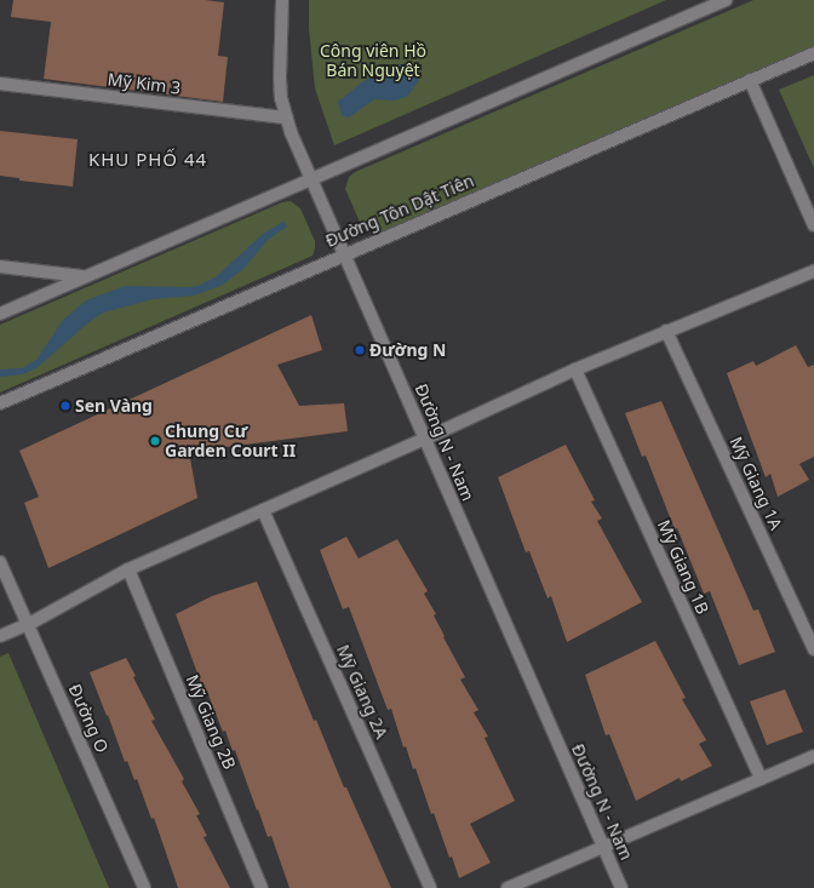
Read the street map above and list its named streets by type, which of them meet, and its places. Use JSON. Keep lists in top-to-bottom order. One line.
{"streets":{"street":["Mỹ Kim 3","Đường Tôn Dật Tiên","Đường N - Nam","Mỹ Giang 1A","Mỹ Giang 1B","Mỹ Giang 2A","Đường O","Mỹ Giang 2B"]},"crossings":[["Mỹ Kim 3","Đường N - Nam"],["Đường Tôn Dật Tiên","Đường N - Nam"]],"districts":["KHU PHỐ 44"],"parks":["Công viên Hồ Bán Nguyệt"],"places":["Đường N","Sen Vàng","Chung Cư Garden Court II"]}
